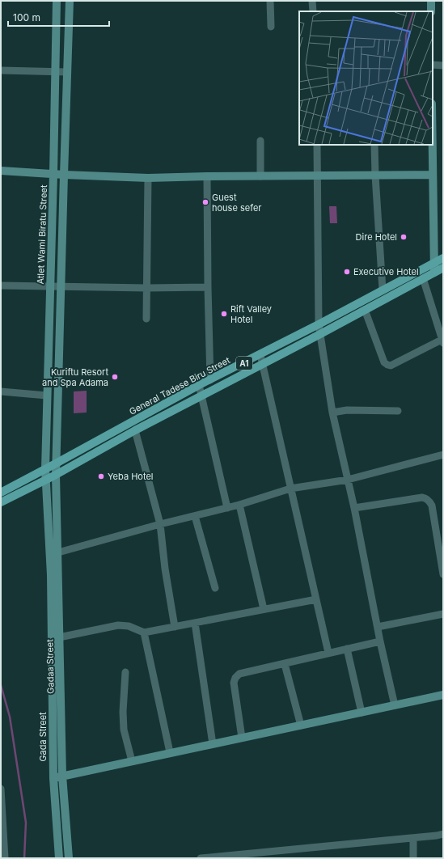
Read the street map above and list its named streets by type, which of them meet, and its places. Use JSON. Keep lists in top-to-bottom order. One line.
{"streets":{"main road":["Atlet Wami Biratu Street","A1","General Tadese Biru Street","Gadaa Street","Gada Street"]},"crossings":[["Atlet Wami Biratu Street","A1"],["Atlet Wami Biratu Street","General Tadese Biru Street"],["Atlet Wami Biratu Street","Gada Street"],["A1","General Tadese Biru Street"],["A1","Gada Street"],["General Tadese Biru Street","Gadaa Street"],["General Tadese Biru Street","Gada Street"]],"places":["Guest house sefer","Dire Hotel","Executive Hotel","Rift Valley Hotel","Kuriftu Resort and Spa Adama","Yeba Hotel"],"scale_bar":"100 m"}
